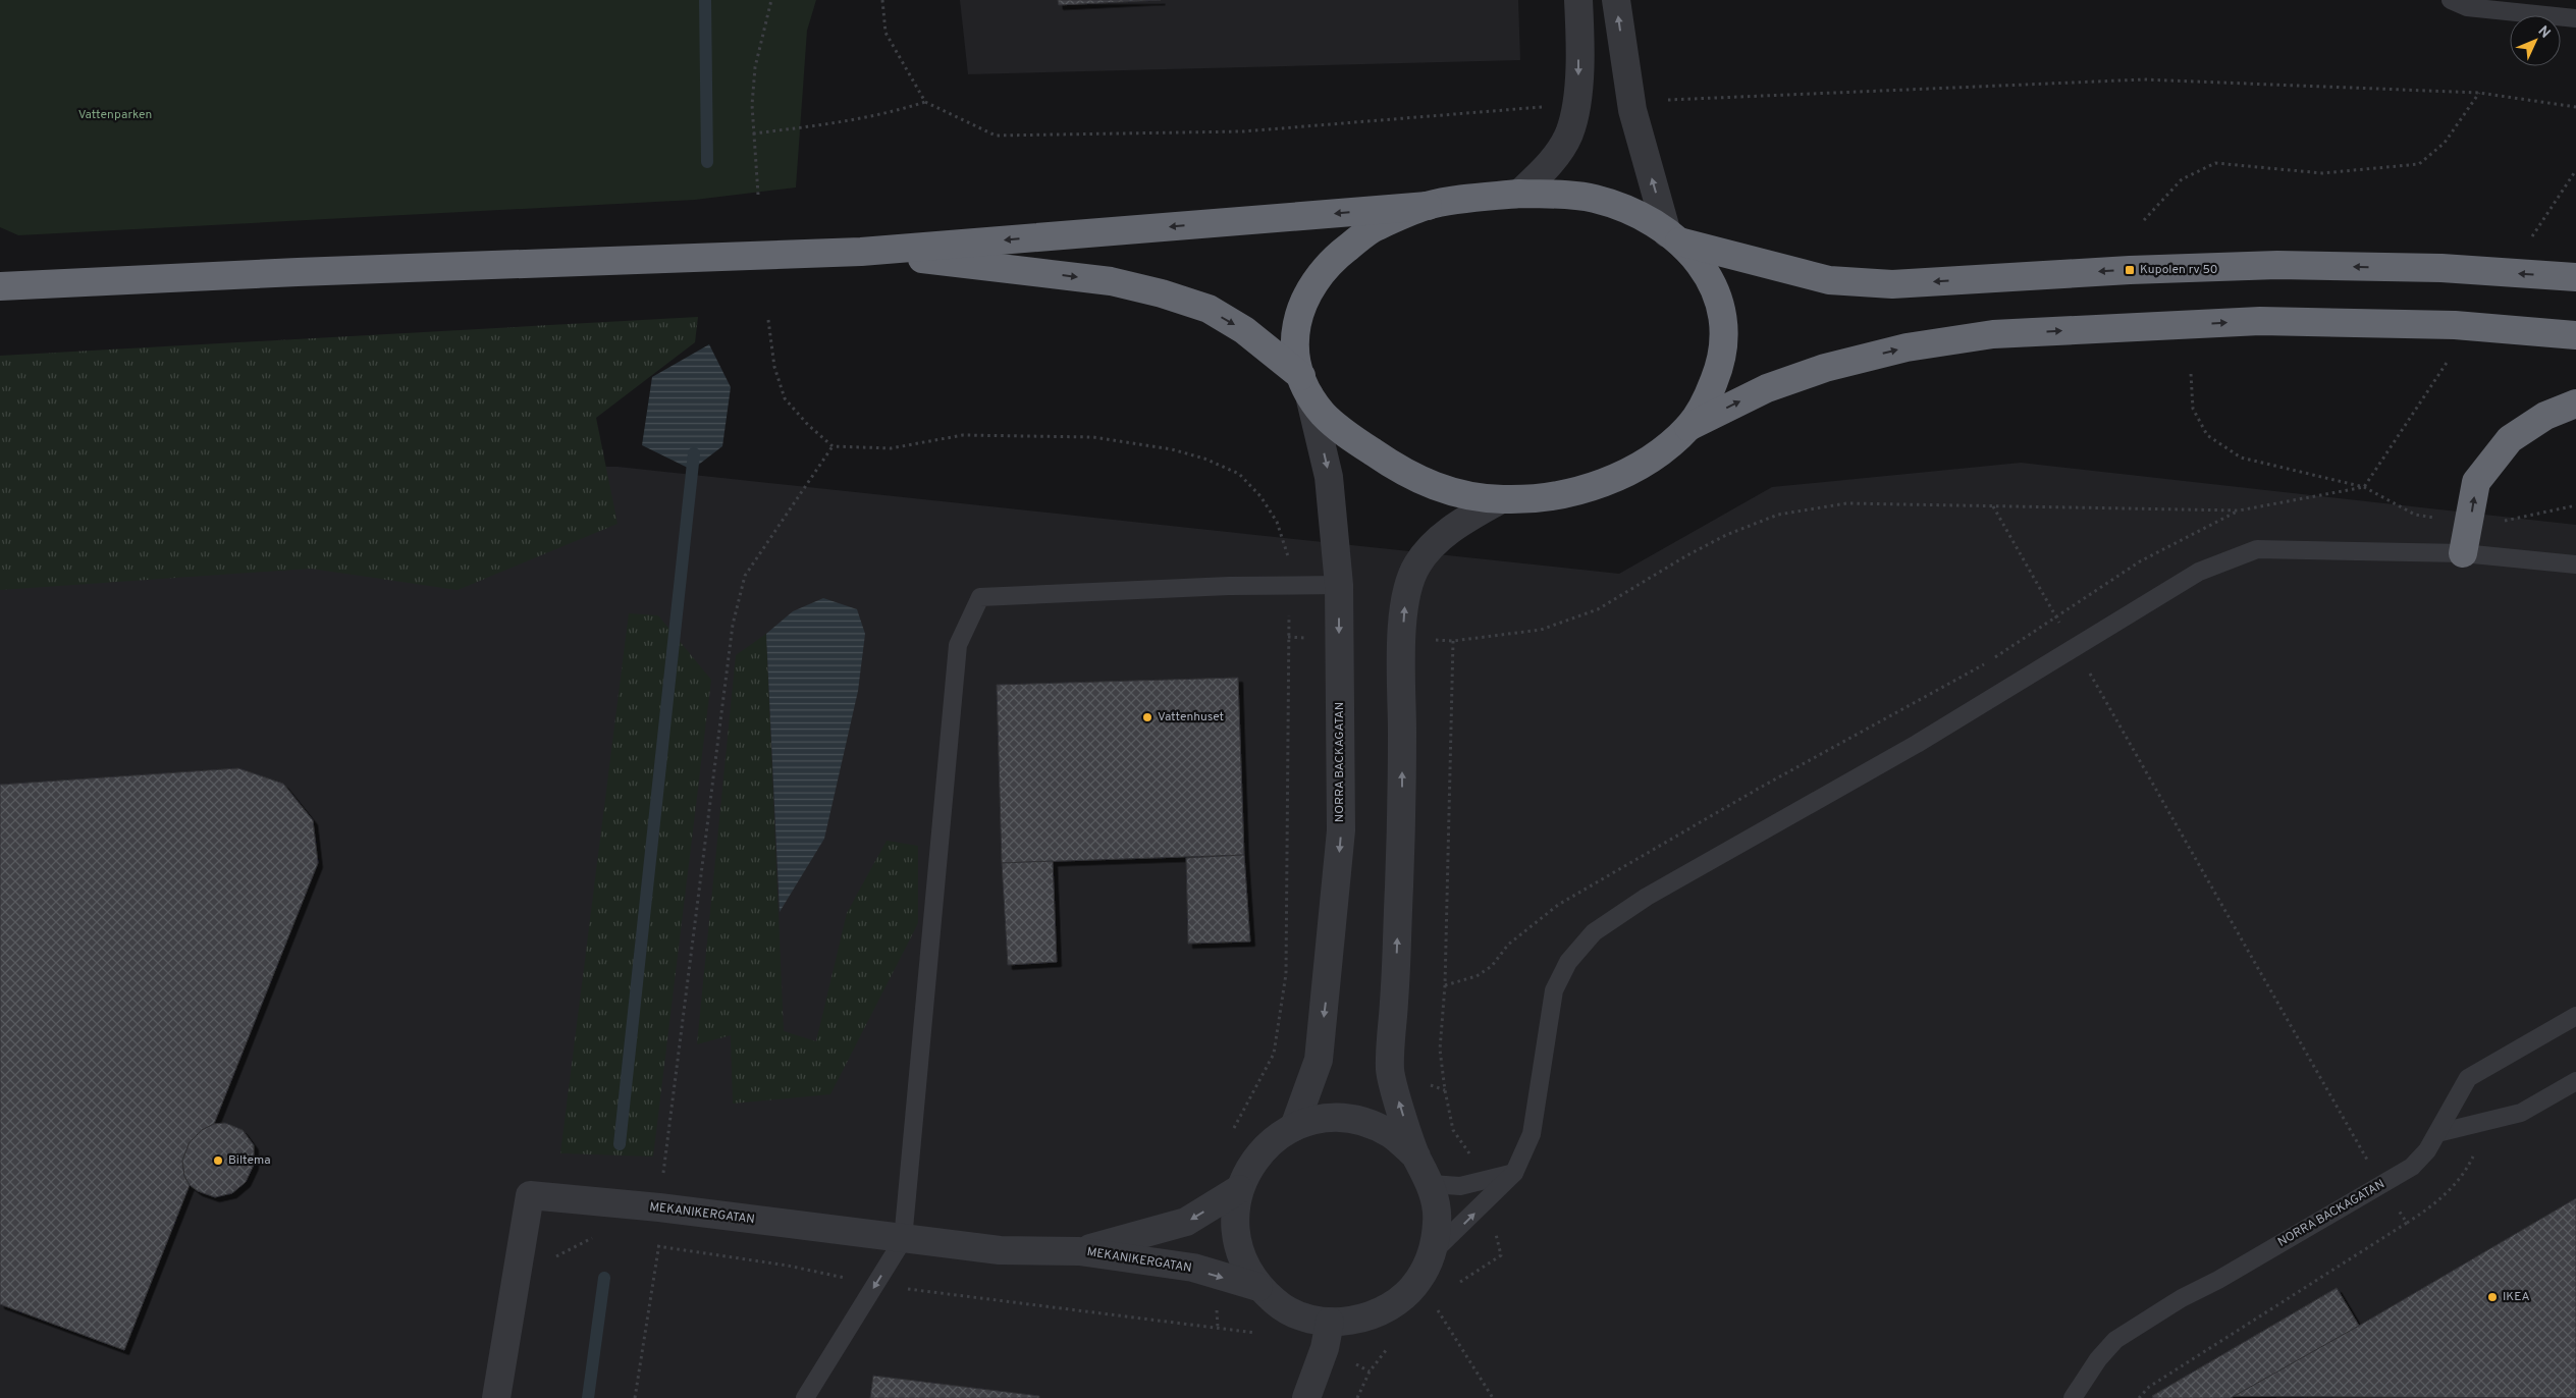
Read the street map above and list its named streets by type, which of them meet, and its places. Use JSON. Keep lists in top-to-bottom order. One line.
{"streets":{"street":["NORRA BACKAGATAN","MEKANIKERGATAN"]},"parks":["Vattenparken"],"places":{"transit":["Kupolen rv 50"],"other":["Vattenhuset","Biltema","IKEA"]},"north":"top right"}
